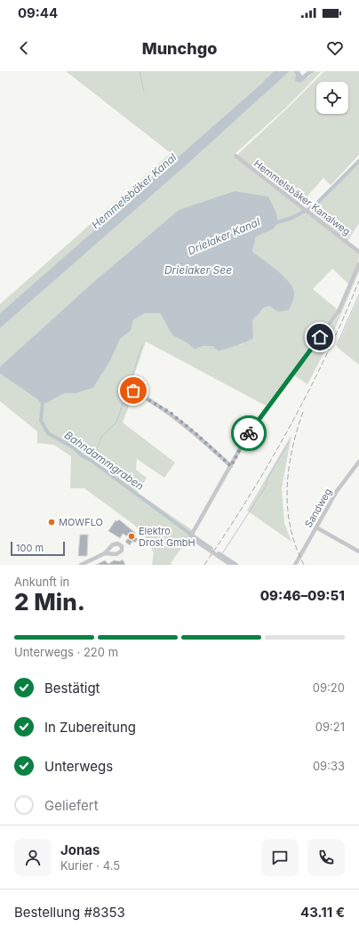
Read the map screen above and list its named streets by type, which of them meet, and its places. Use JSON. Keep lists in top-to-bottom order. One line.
{"streets":{"street":["Hemmelsbäker Kanalweg","Sandweg"]},"water":["Hemmelsbäker Kanal","Drielaker Kanal","Drielaker See","Bahndammgraben"],"places":["MOWFLO","Elektro Drost GmbH"],"scale_bar":"100 m","page":{"status":"09:44","header":"Munchgo","scale":"100 m","heading":["2 Min.","Ankunft in","09:46–09:51"],"panel":["Jonas","Kurier · 4.5","Bestellung #8353","43.11 €"],"bar":"Unterwegs · 220 m","list":[["Bestätigt","09:20"],["In Zubereitung","09:21"],["Unterwegs","09:33"],"Geliefert"]}}
